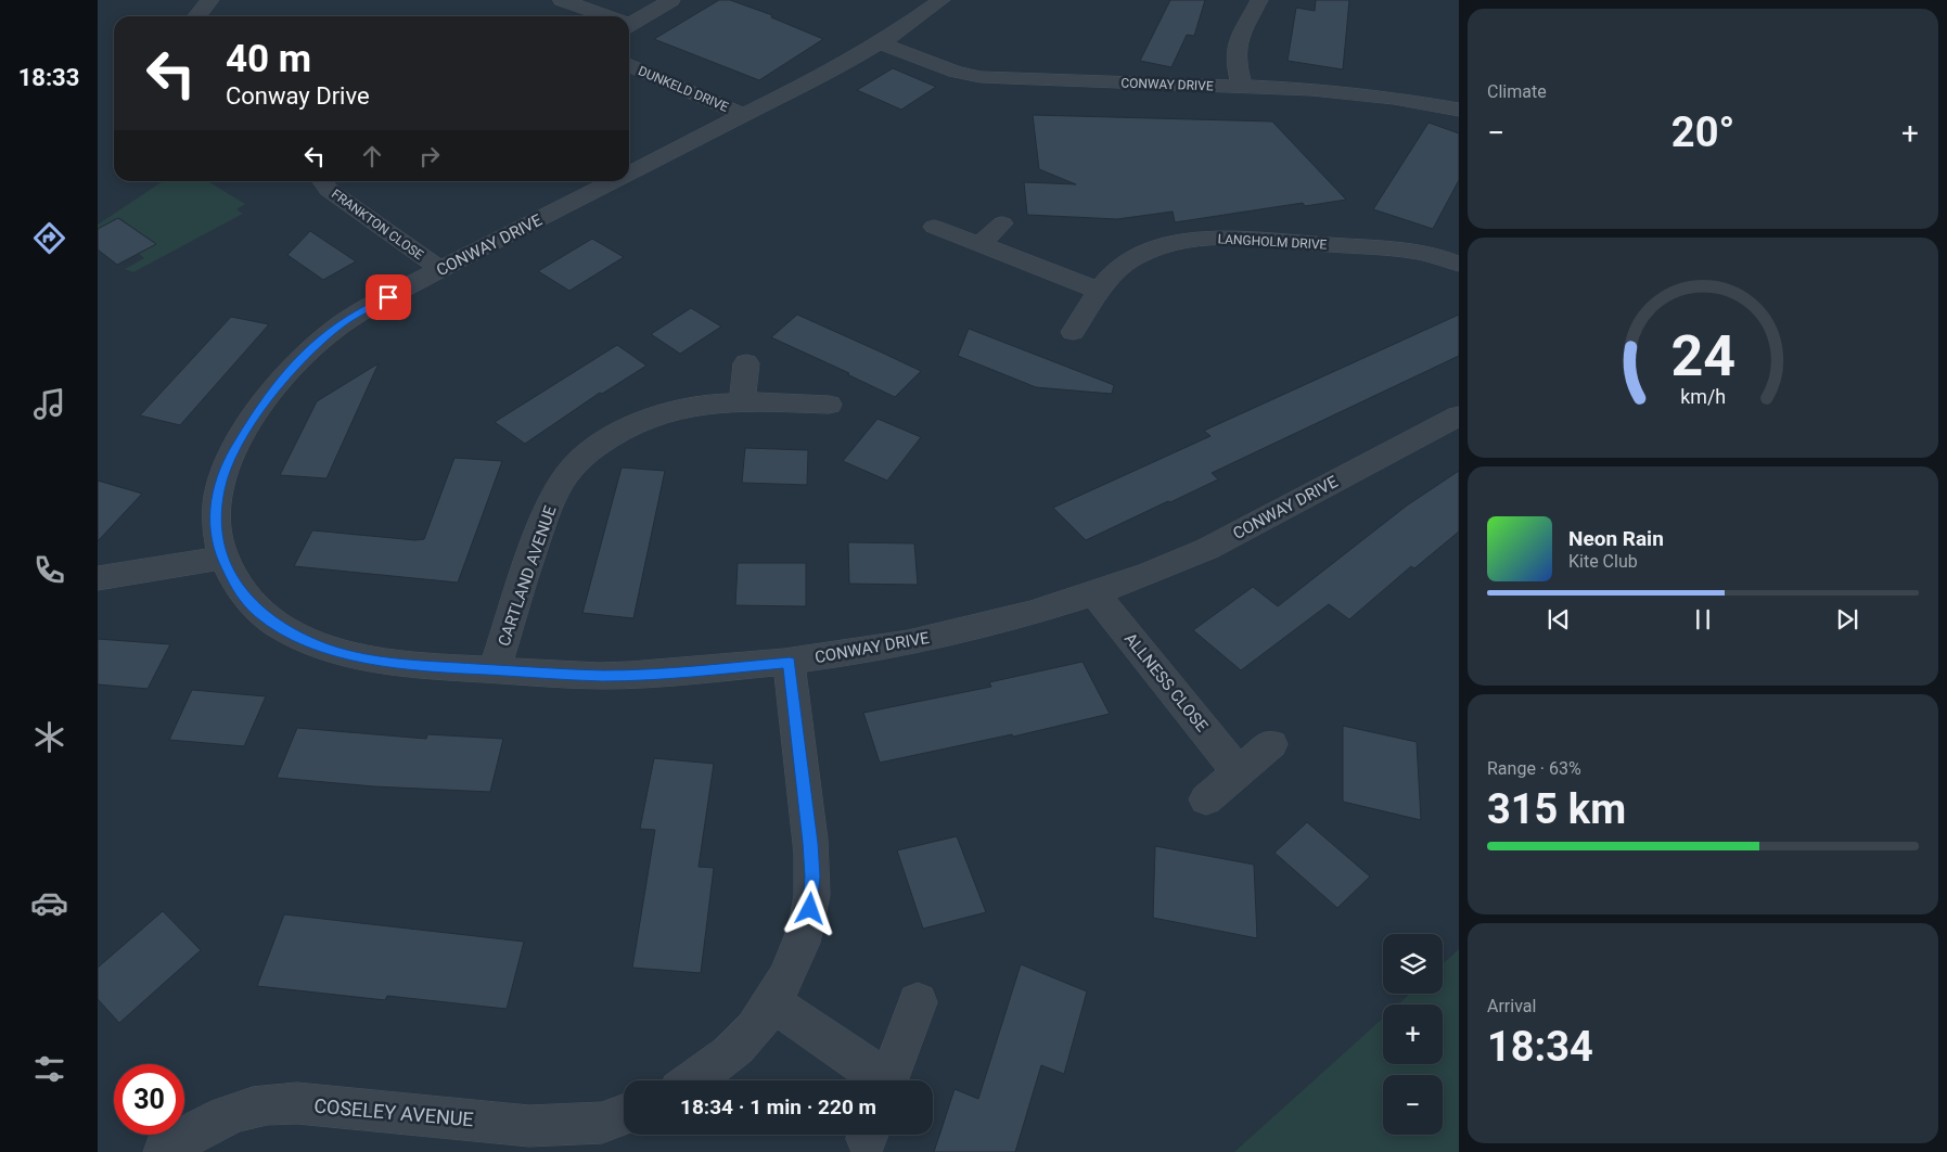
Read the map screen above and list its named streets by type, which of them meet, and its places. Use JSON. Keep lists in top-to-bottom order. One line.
{"streets":{"street":["CONWAY DRIVE","DUNKELD DRIVE","FRANKTON CLOSE","LANGHOLM DRIVE","CARTLAND AVENUE","ALLNESS CLOSE","COSELEY AVENUE"]},"crossings":[["CONWAY DRIVE","DUNKELD DRIVE"],["CONWAY DRIVE","FRANKTON CLOSE"],["CONWAY DRIVE","CARTLAND AVENUE"],["CONWAY DRIVE","ALLNESS CLOSE"]],"page":{"tabs":"18:33","tile":["Climate",["Range · 63%","315 km"],["Arrival","18:34"]],"turn":["40 m","Conway Drive"],"heat":["−","20°","+"],"song":["Neon Rain","Kite Club"],"map_buttons":["+","−"],"limit":"30","trip":"18:34 · 1 min · 220 m","gauge":["24","km/h"]}}
